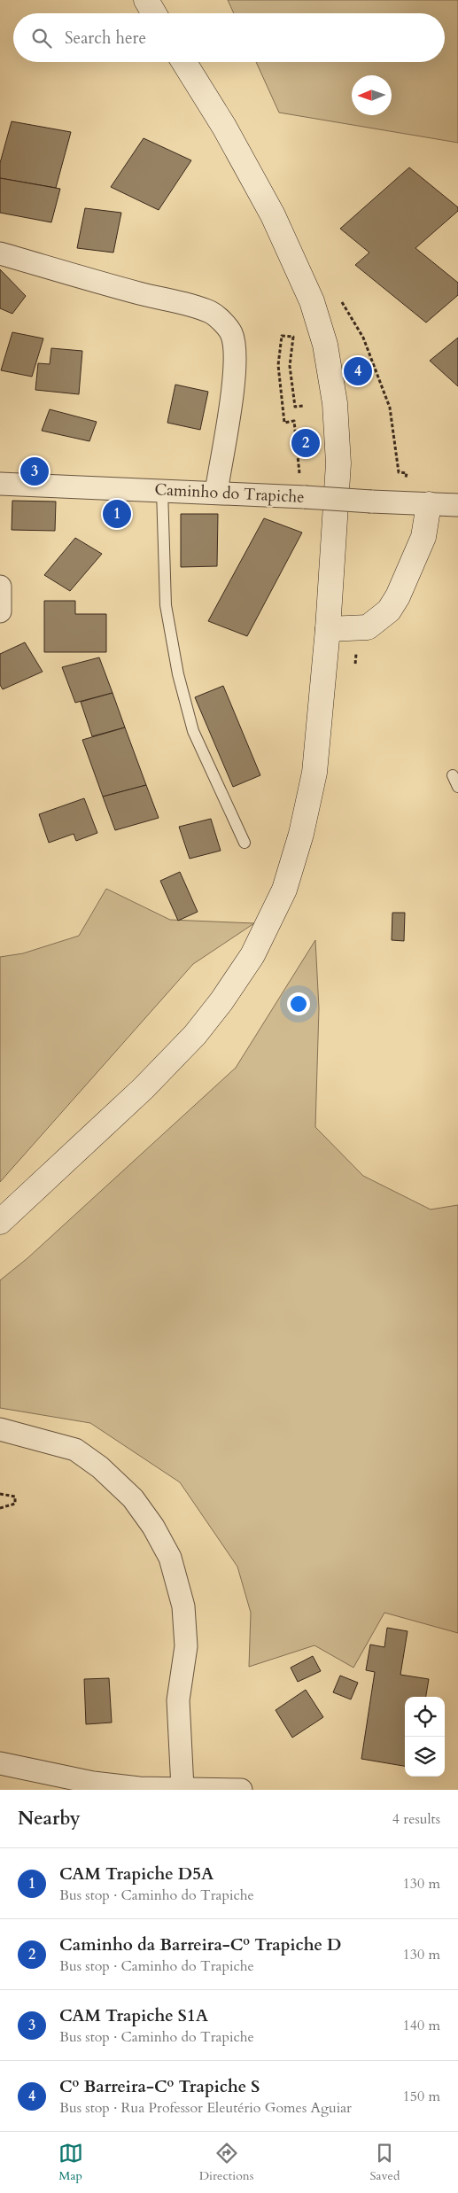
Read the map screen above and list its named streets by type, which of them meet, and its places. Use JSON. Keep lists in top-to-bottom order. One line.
{"streets":{"street":["Caminho do Trapiche"]},"north":"left","page":{"search":"Search here","pins":["4","2","3","1"],"heading":["Nearby","4 results"],"list":[{"mark":"1","name":"CAM Trapiche D5A","note":"Bus stop · Caminho do Trapiche","value":"130 m"},{"mark":"2","name":"Caminho da Barreira-Cº Trapiche D","note":"Bus stop · Caminho do Trapiche","value":"130 m"},{"mark":"3","name":"CAM Trapiche S1A","note":"Bus stop · Caminho do Trapiche","value":"140 m"},{"mark":"4","name":"Cº Barreira-Cº Trapiche S","note":"Bus stop · Rua Professor Eleutério Gomes Aguiar","value":"150 m"}],"nav":["Map","Directions","Saved"]}}
